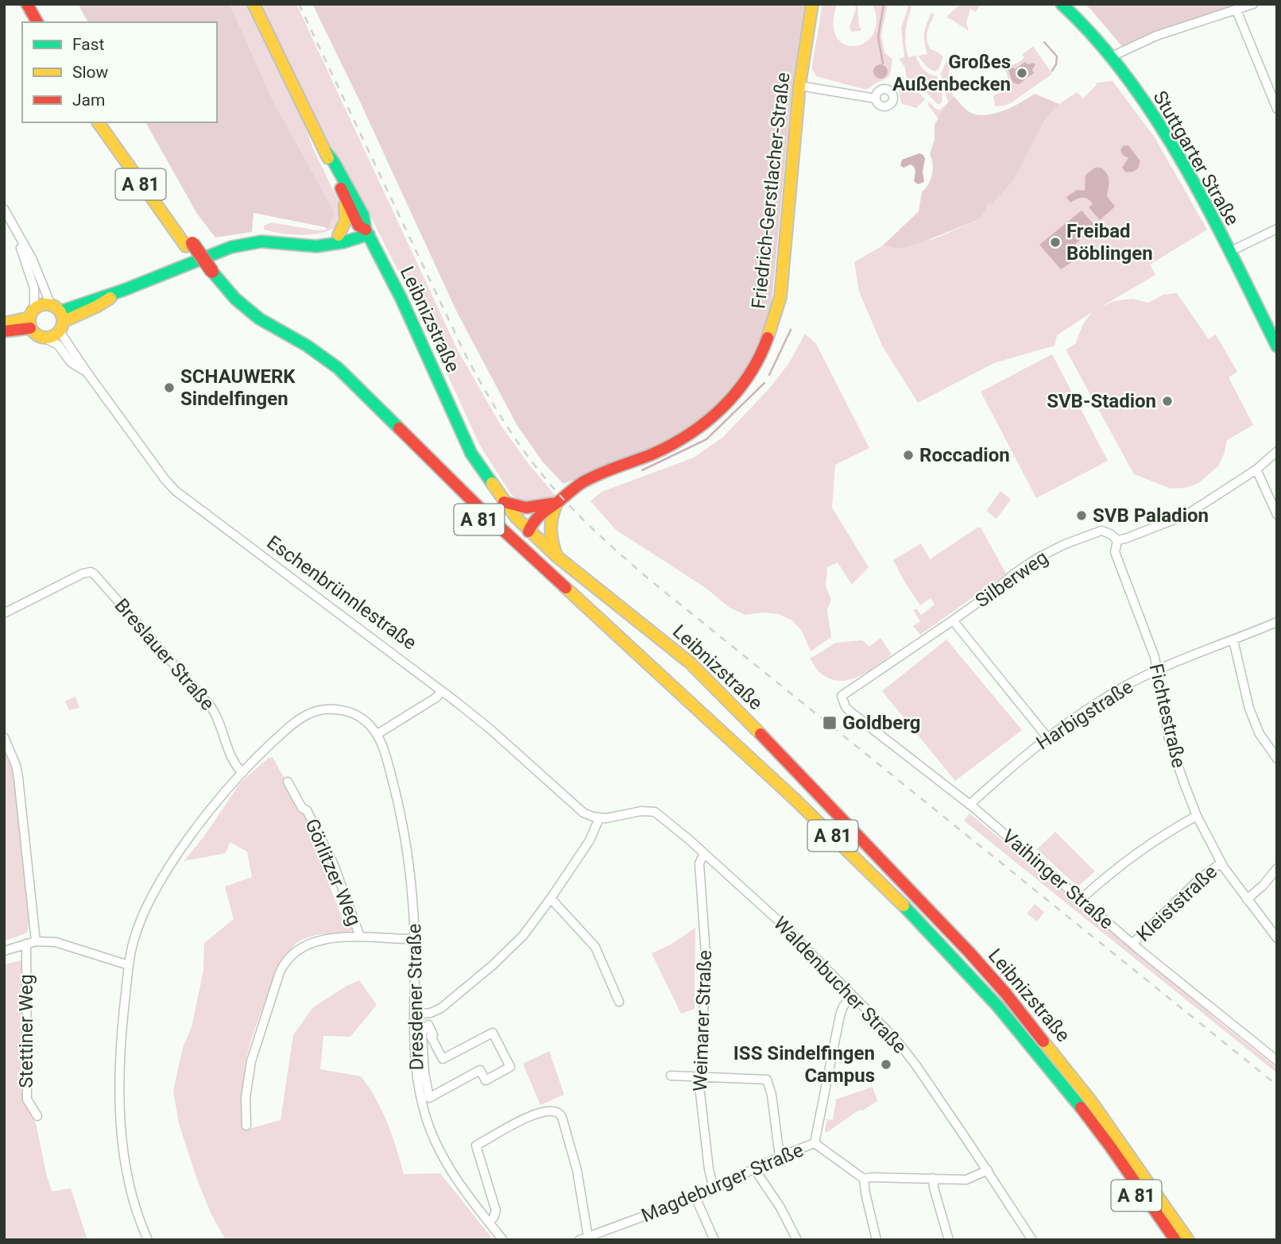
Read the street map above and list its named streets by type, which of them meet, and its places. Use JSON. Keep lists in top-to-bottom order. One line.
{"streets":{"main road":["Stuttgarter Straße","A 81","Friedrich-Gerstlacher-Straße","Leibnizstraße"],"street":["Silberweg","Eschenbrünnlestraße","Breslauer Straße","Harbigstraße","Fichtestraße","Görlitzer Weg","Vaihinger Straße","Kleiststraße","Waldenbucher Straße","Dresdener Straße","Weimarer Straße","Stettiner Weg","Magdeburger Straße"]},"crossings":[["Friedrich-Gerstlacher-Straße","Leibnizstraße"],["Silberweg","Fichtestraße"],["Silberweg","Vaihinger Straße"],["Eschenbrünnlestraße","Waldenbucher Straße"],["Harbigstraße","Fichtestraße"],["Harbigstraße","Vaihinger Straße"],["Fichtestraße","Kleiststraße"],["Vaihinger Straße","Kleiststraße"],["Waldenbucher Straße","Weimarer Straße"],["Weimarer Straße","Magdeburger Straße"]],"places":{"other":["Großes Außenbecken","Freibad Böblingen","SCHAUWERK Sindelfingen","SVB-Stadion","Roccadion","SVB Paladion","ISS Sindelfingen Campus"],"transit":["Goldberg"]},"legend":["Fast","Slow","Jam"]}
